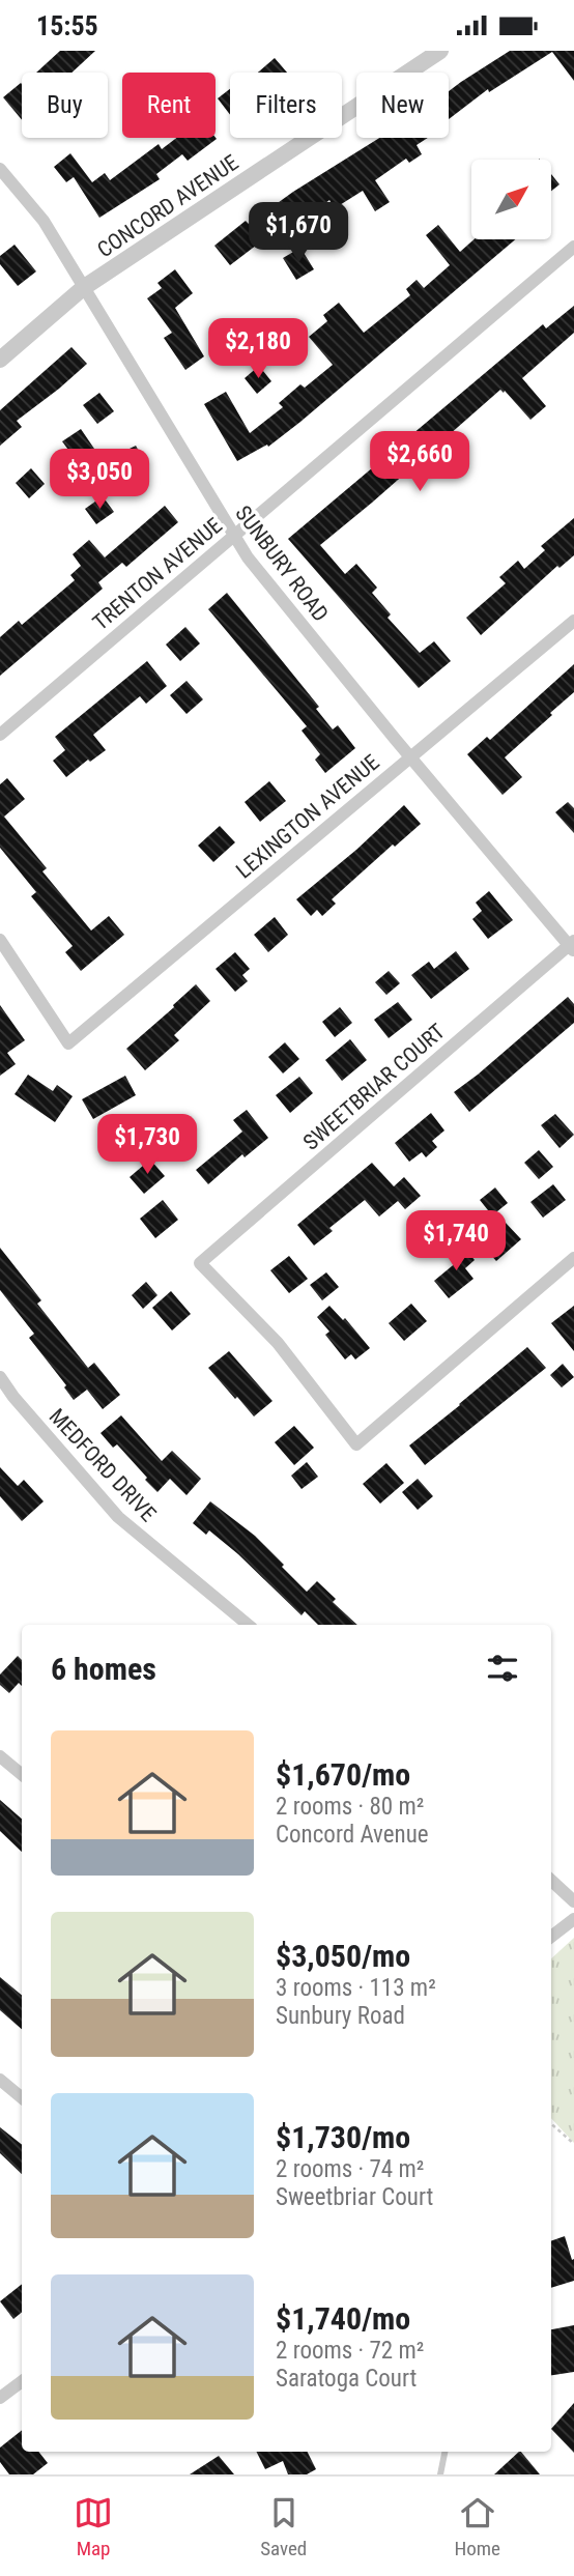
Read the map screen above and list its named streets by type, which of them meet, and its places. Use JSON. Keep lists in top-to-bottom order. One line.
{"streets":{"street":["CONCORD AVENUE","SUNBURY ROAD","TRENTON AVENUE","LEXINGTON AVENUE","SWEETBRIAR COURT","MEDFORD DRIVE"]},"crossings":[["CONCORD AVENUE","SUNBURY ROAD"],["SUNBURY ROAD","TRENTON AVENUE"],["SUNBURY ROAD","LEXINGTON AVENUE"],["SUNBURY ROAD","SWEETBRIAR COURT"]],"north":"top right","page":{"status":"15:55","chip":["Buy","Rent","Filters","New"],"price":["$1,670","$2,180","$2,660","$3,050","$1,730","$1,740"],"heading":"6 homes","list":[{"name":"$1,670/mo","note":"2 rooms · 80 m² · Concord Avenue"},{"name":"$3,050/mo","note":"3 rooms · 113 m² · Sunbury Road"},{"name":"$1,730/mo","note":"2 rooms · 74 m² · Sweetbriar Court"},{"name":"$1,740/mo","note":"2 rooms · 72 m² · Saratoga Court"}],"tabs":["Map","Saved","Home"]}}
